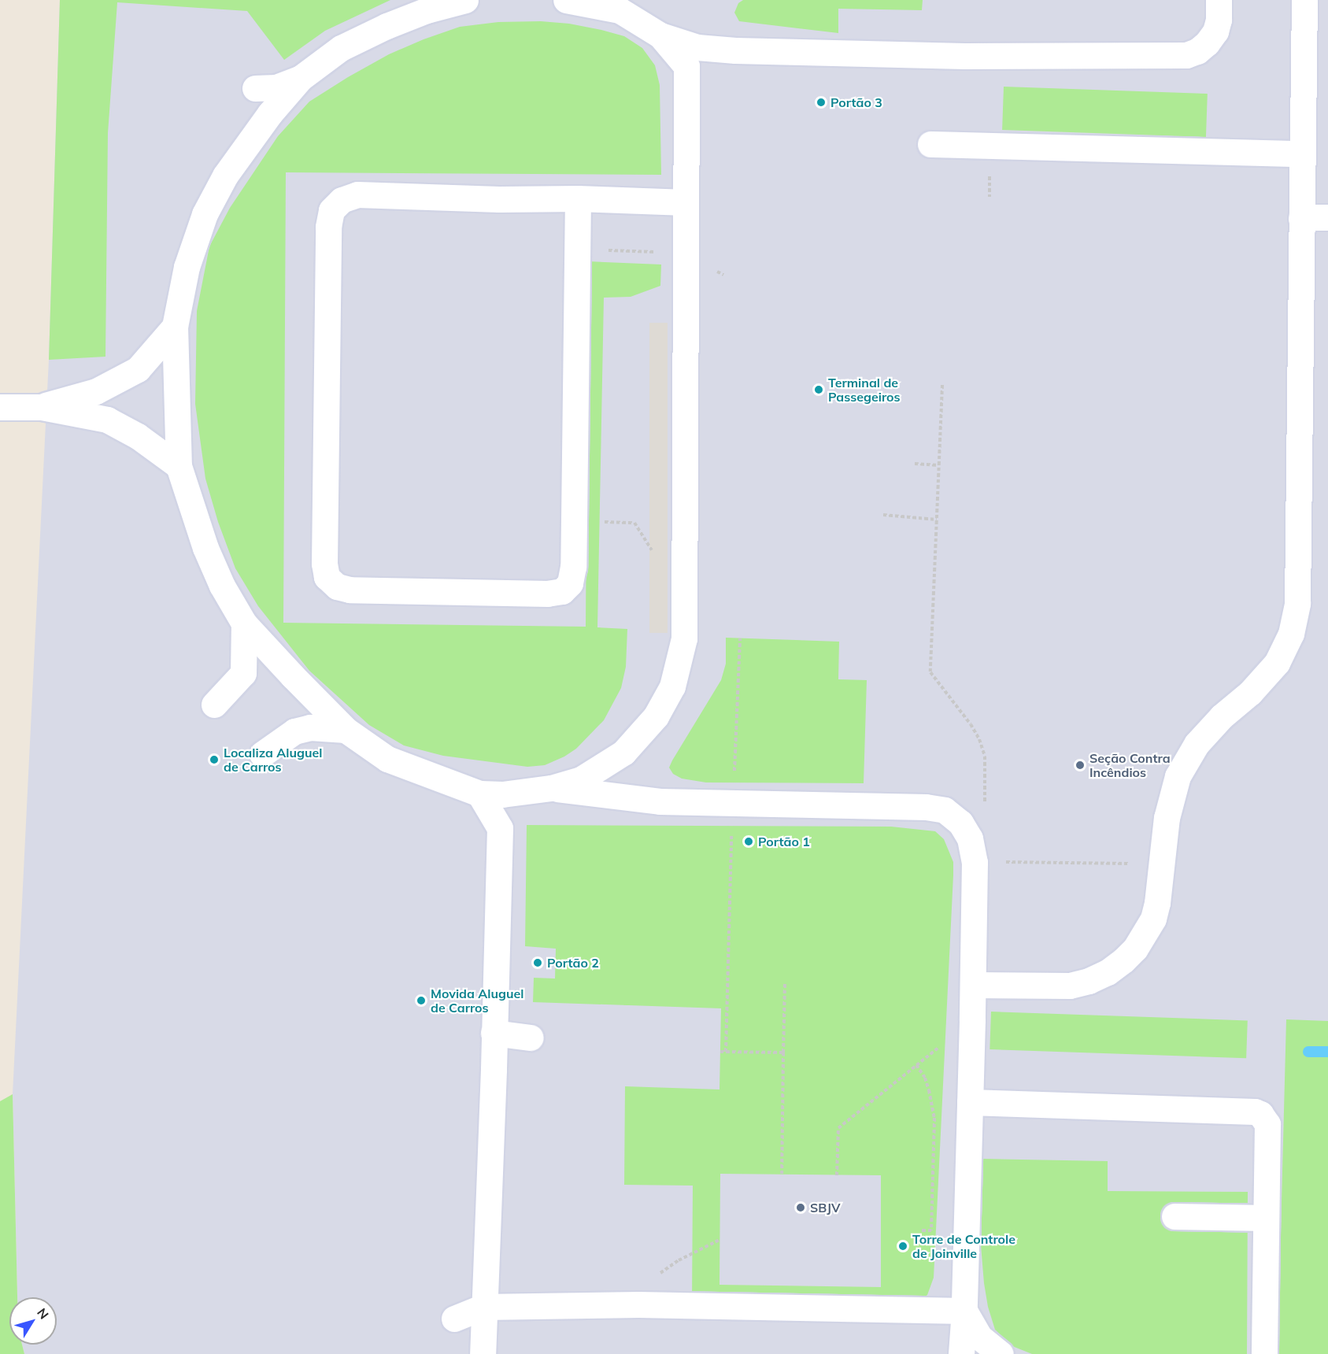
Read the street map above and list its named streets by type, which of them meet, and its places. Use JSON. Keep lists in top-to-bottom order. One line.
{"places":["Portão 3","Terminal de Passegeiros","Localiza Aluguel de Carros","Seção Contra Incêndios","Portão 1","Portão 2","Movida Aluguel de Carros","SBJV","Torre de Controle de Joinville"],"north":"top right"}
